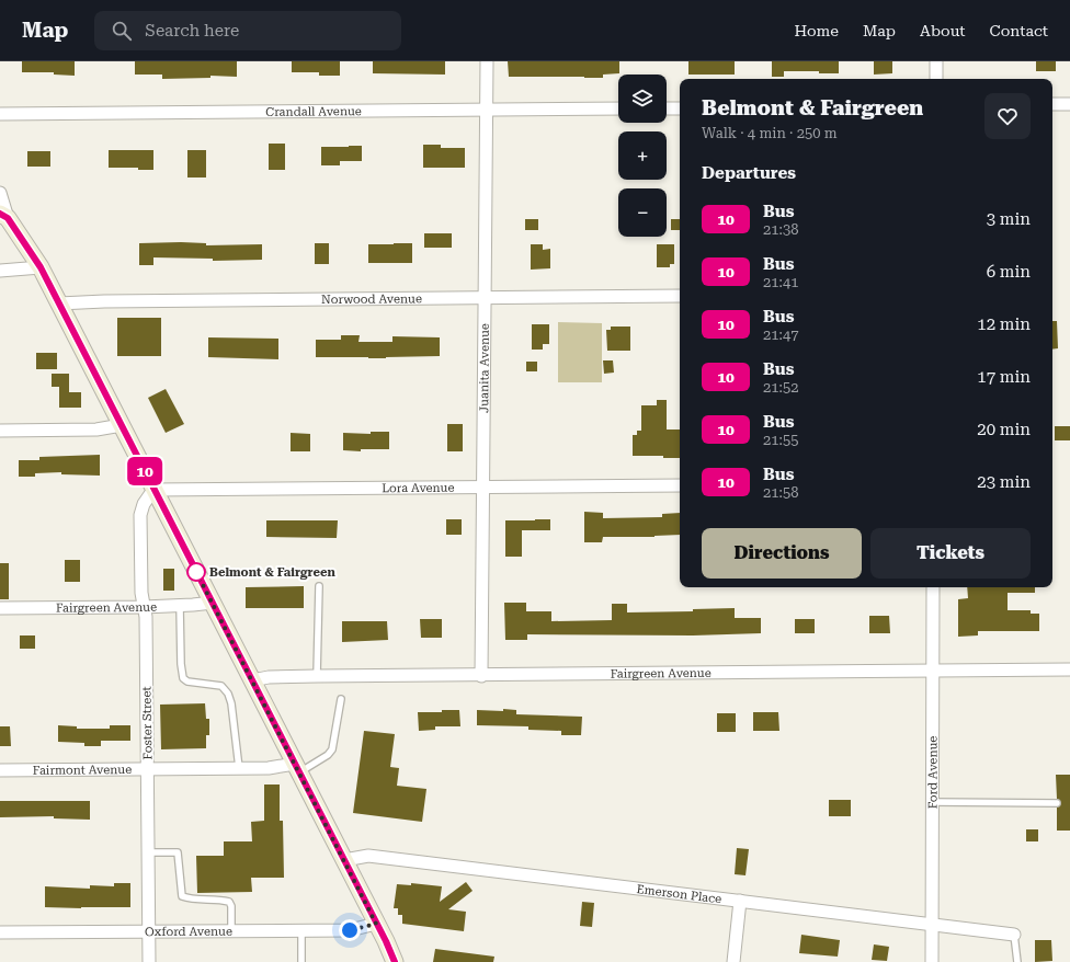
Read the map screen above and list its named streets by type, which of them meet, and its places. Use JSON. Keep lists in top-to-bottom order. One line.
{"streets":{"street":["Crandall Avenue","Norwood Avenue","Juanita Avenue","Lora Avenue","Fairgreen Avenue","Foster Street","Fairmont Avenue","Ford Avenue","Emerson Place","Oxford Avenue"]},"crossings":[["Crandall Avenue","Juanita Avenue"],["Norwood Avenue","Juanita Avenue"],["Juanita Avenue","Lora Avenue"],["Juanita Avenue","Fairgreen Avenue"],["Lora Avenue","Foster Street"],["Fairgreen Avenue","Foster Street"],["Fairgreen Avenue","Ford Avenue"],["Foster Street","Fairmont Avenue"],["Foster Street","Oxford Avenue"],["Ford Avenue","Emerson Place"]],"places":["Belmont & Fairgreen"],"lines":["bus line 10"],"page":{"header":"Map","search":"Search here","nav":["Home","Map","About","Contact"],"on_map":"10","map_buttons":["+","−"],"heading":[["Belmont & Fairgreen","Walk · 4 min · 250 m"],"Departures"],"list":[{"mark":"10","name":"Bus","note":"21:38","value":"3 min"},{"mark":"10","name":"Bus","note":"21:41","value":"6 min"},{"mark":"10","name":"Bus","note":"21:47","value":"12 min"},{"mark":"10","name":"Bus","note":"21:52","value":"17 min"},{"mark":"10","name":"Bus","note":"21:55","value":"20 min"},{"mark":"10","name":"Bus","note":"21:58","value":"23 min"}],"buttons":["Directions","Tickets"]}}
